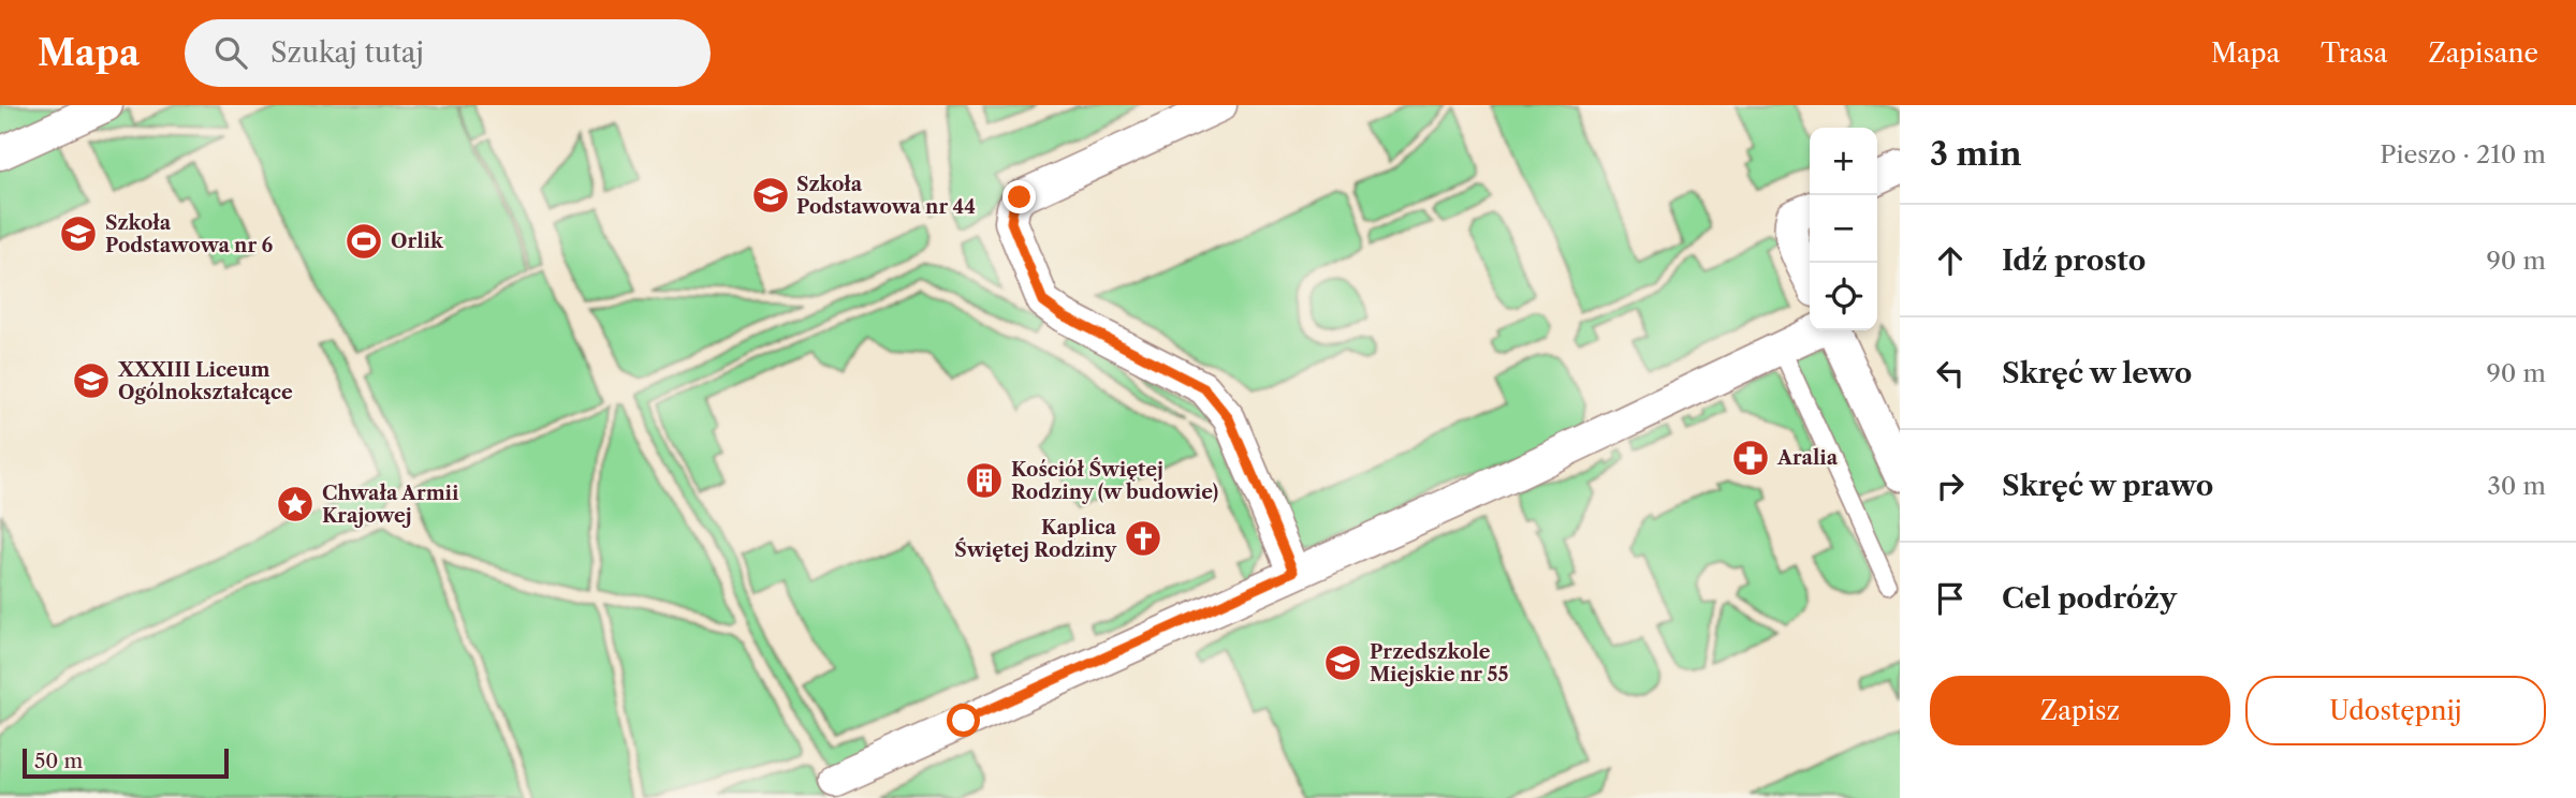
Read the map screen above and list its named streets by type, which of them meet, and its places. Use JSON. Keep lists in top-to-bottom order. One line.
{"places":{"school or university":["Szkoła Podstawowa nr 44","Szkoła Podstawowa nr 6","XXXIII Liceum Ogólnokształcące","Przedszkole Miejskie nr 55"],"sports":["Orlik"],"pharmacy":["Aralia"],"building":["Kościół Świętej Rodziny (w budowie)"],"place":["Chwała Armii Krajowej"],"church":["Kaplica Świętej Rodziny"]},"scale_bar":"50 m","page":{"header":"Mapa","search":"Szukaj tutaj","nav":["Mapa","Trasa","Zapisane"],"heading":["3 min","Pieszo · 210 m"],"map_buttons":["+","−"],"list":[["Idź prosto","90 m"],["Skręć w lewo","90 m"],["Skręć w prawo","30 m"],"Cel podróży"],"buttons":["Zapisz","Udostępnij"],"scale":"50 m"}}
